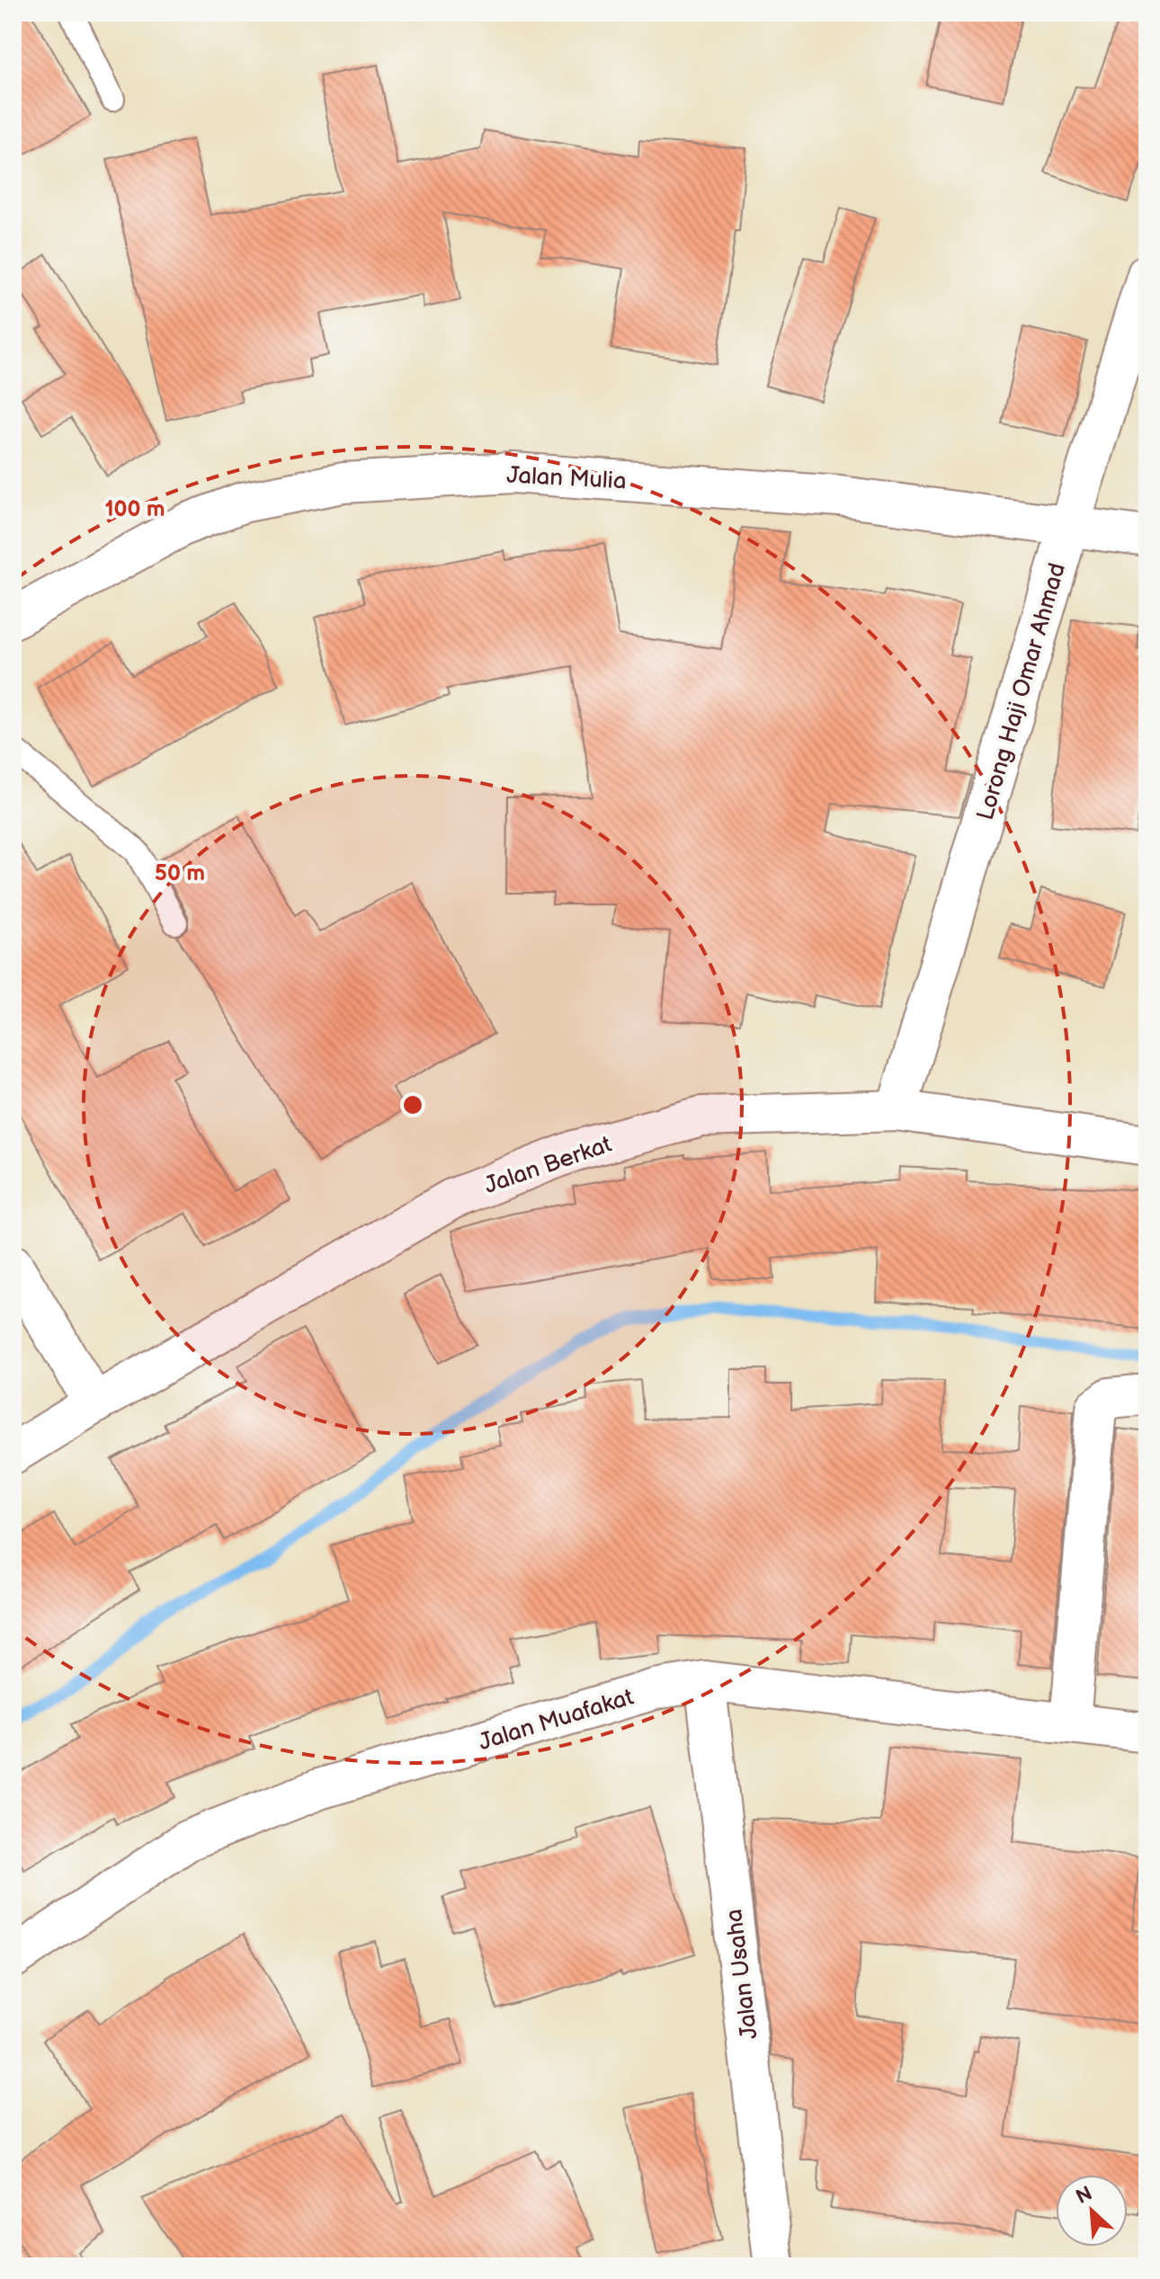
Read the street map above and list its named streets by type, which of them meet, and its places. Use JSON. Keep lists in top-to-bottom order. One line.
{"streets":{"street":["Jalan Mulia","Lorong Haji Omar Ahmad","Jalan Berkat","Jalan Muafakat","Jalan Usaha"]},"crossings":[["Jalan Mulia","Lorong Haji Omar Ahmad"],["Lorong Haji Omar Ahmad","Jalan Berkat"],["Jalan Muafakat","Jalan Usaha"]],"north":"top left","rings":["100 m","50 m"]}
